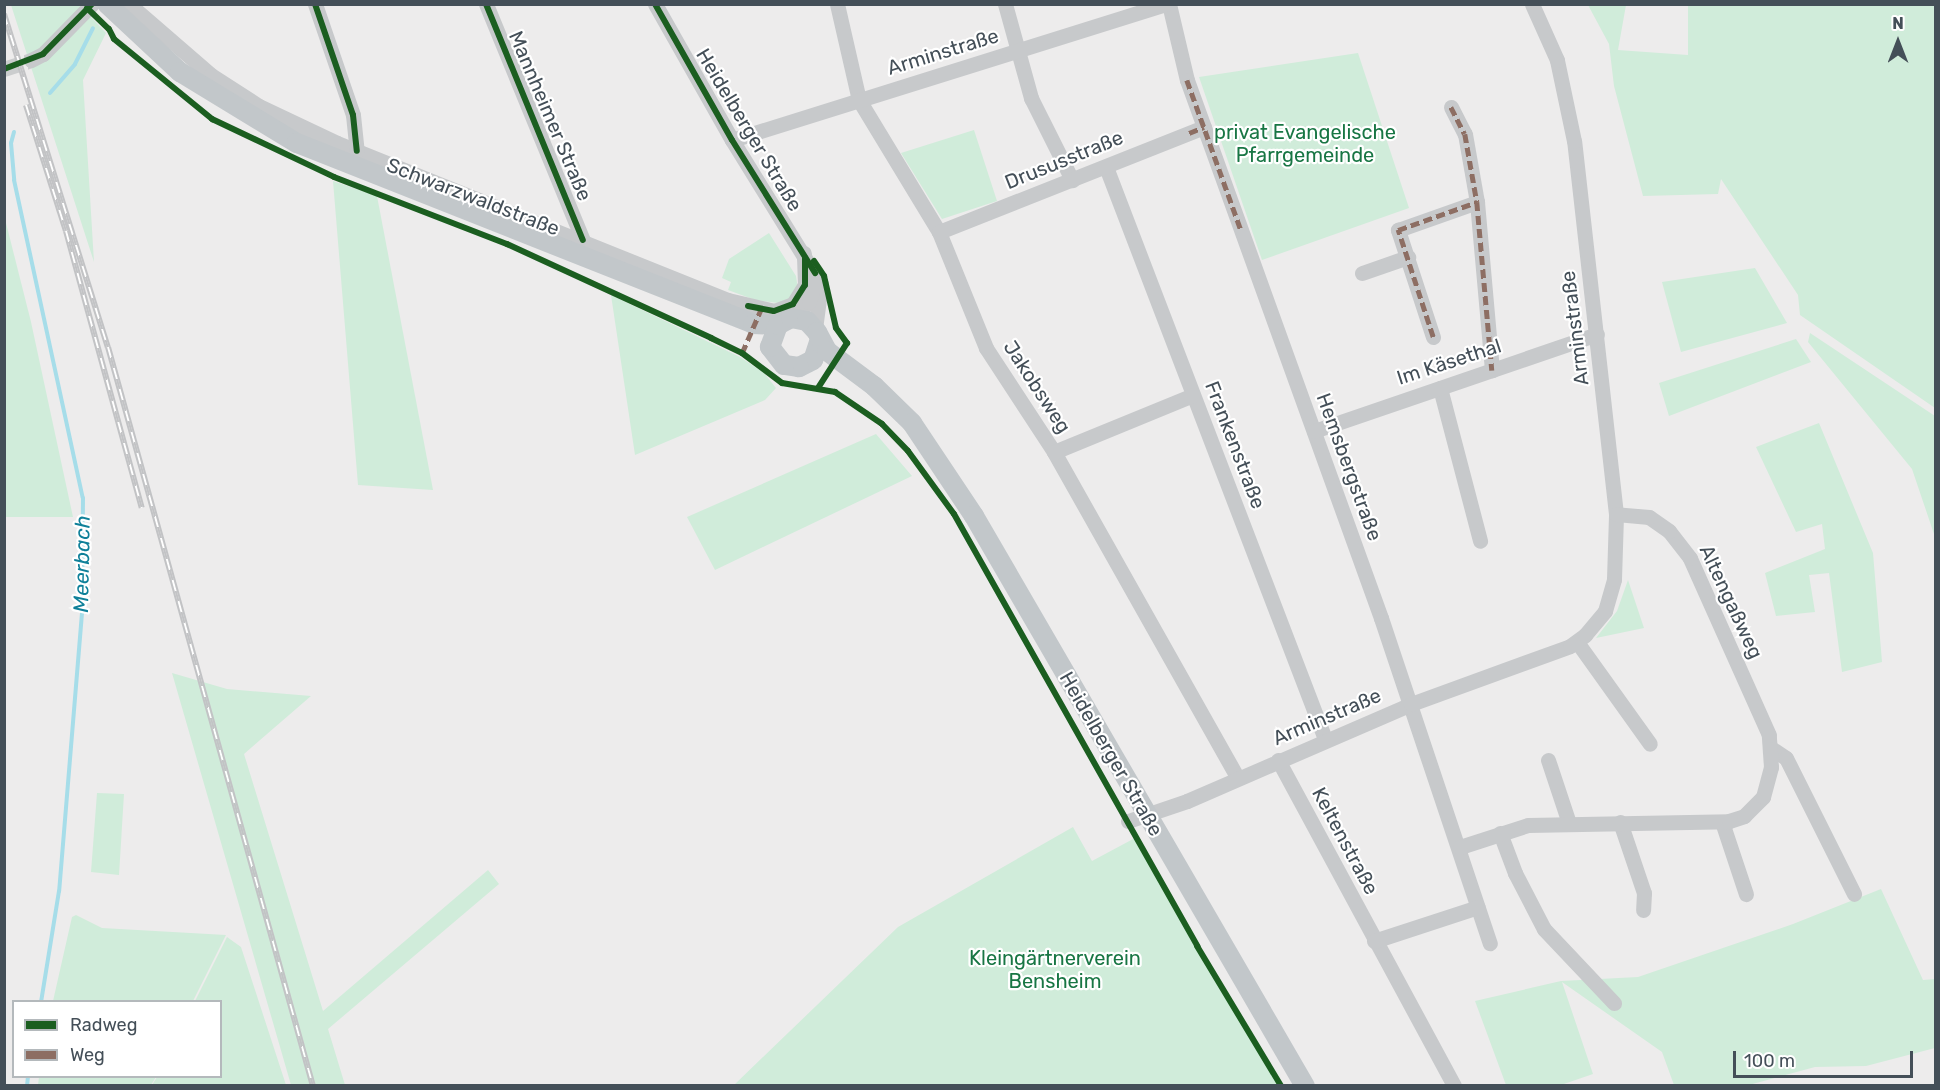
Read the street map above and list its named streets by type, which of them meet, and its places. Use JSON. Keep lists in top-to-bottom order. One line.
{"streets":{"main road":["Heidelberger Straße","Schwarzwaldstraße"],"street":["Arminstraße","Mannheimer Straße","Drususstraße","Im Käsethal","Jakobsweg","Frankenstraße","Hemsbergstraße","Altengaßweg","Keltenstraße"]},"crossings":[["Arminstraße","Heidelberger Straße"],["Arminstraße","Im Käsethal"],["Arminstraße","Jakobsweg"],["Arminstraße","Frankenstraße"],["Arminstraße","Hemsbergstraße"],["Arminstraße","Altengaßweg"],["Arminstraße","Keltenstraße"],["Mannheimer Straße","Schwarzwaldstraße"],["Heidelberger Straße","Schwarzwaldstraße"],["Drususstraße","Jakobsweg"],["Drususstraße","Frankenstraße"],["Drususstraße","Hemsbergstraße"],["Im Käsethal","Hemsbergstraße"],["Hemsbergstraße","Altengaßweg"]],"water":["Meerbach"],"parks":["privat Evangelische Pfarrgemeinde","Kleingärtnerverein Bensheim"],"legend":["Radweg","Weg"],"scale_bar":"100 m","north":"top"}
